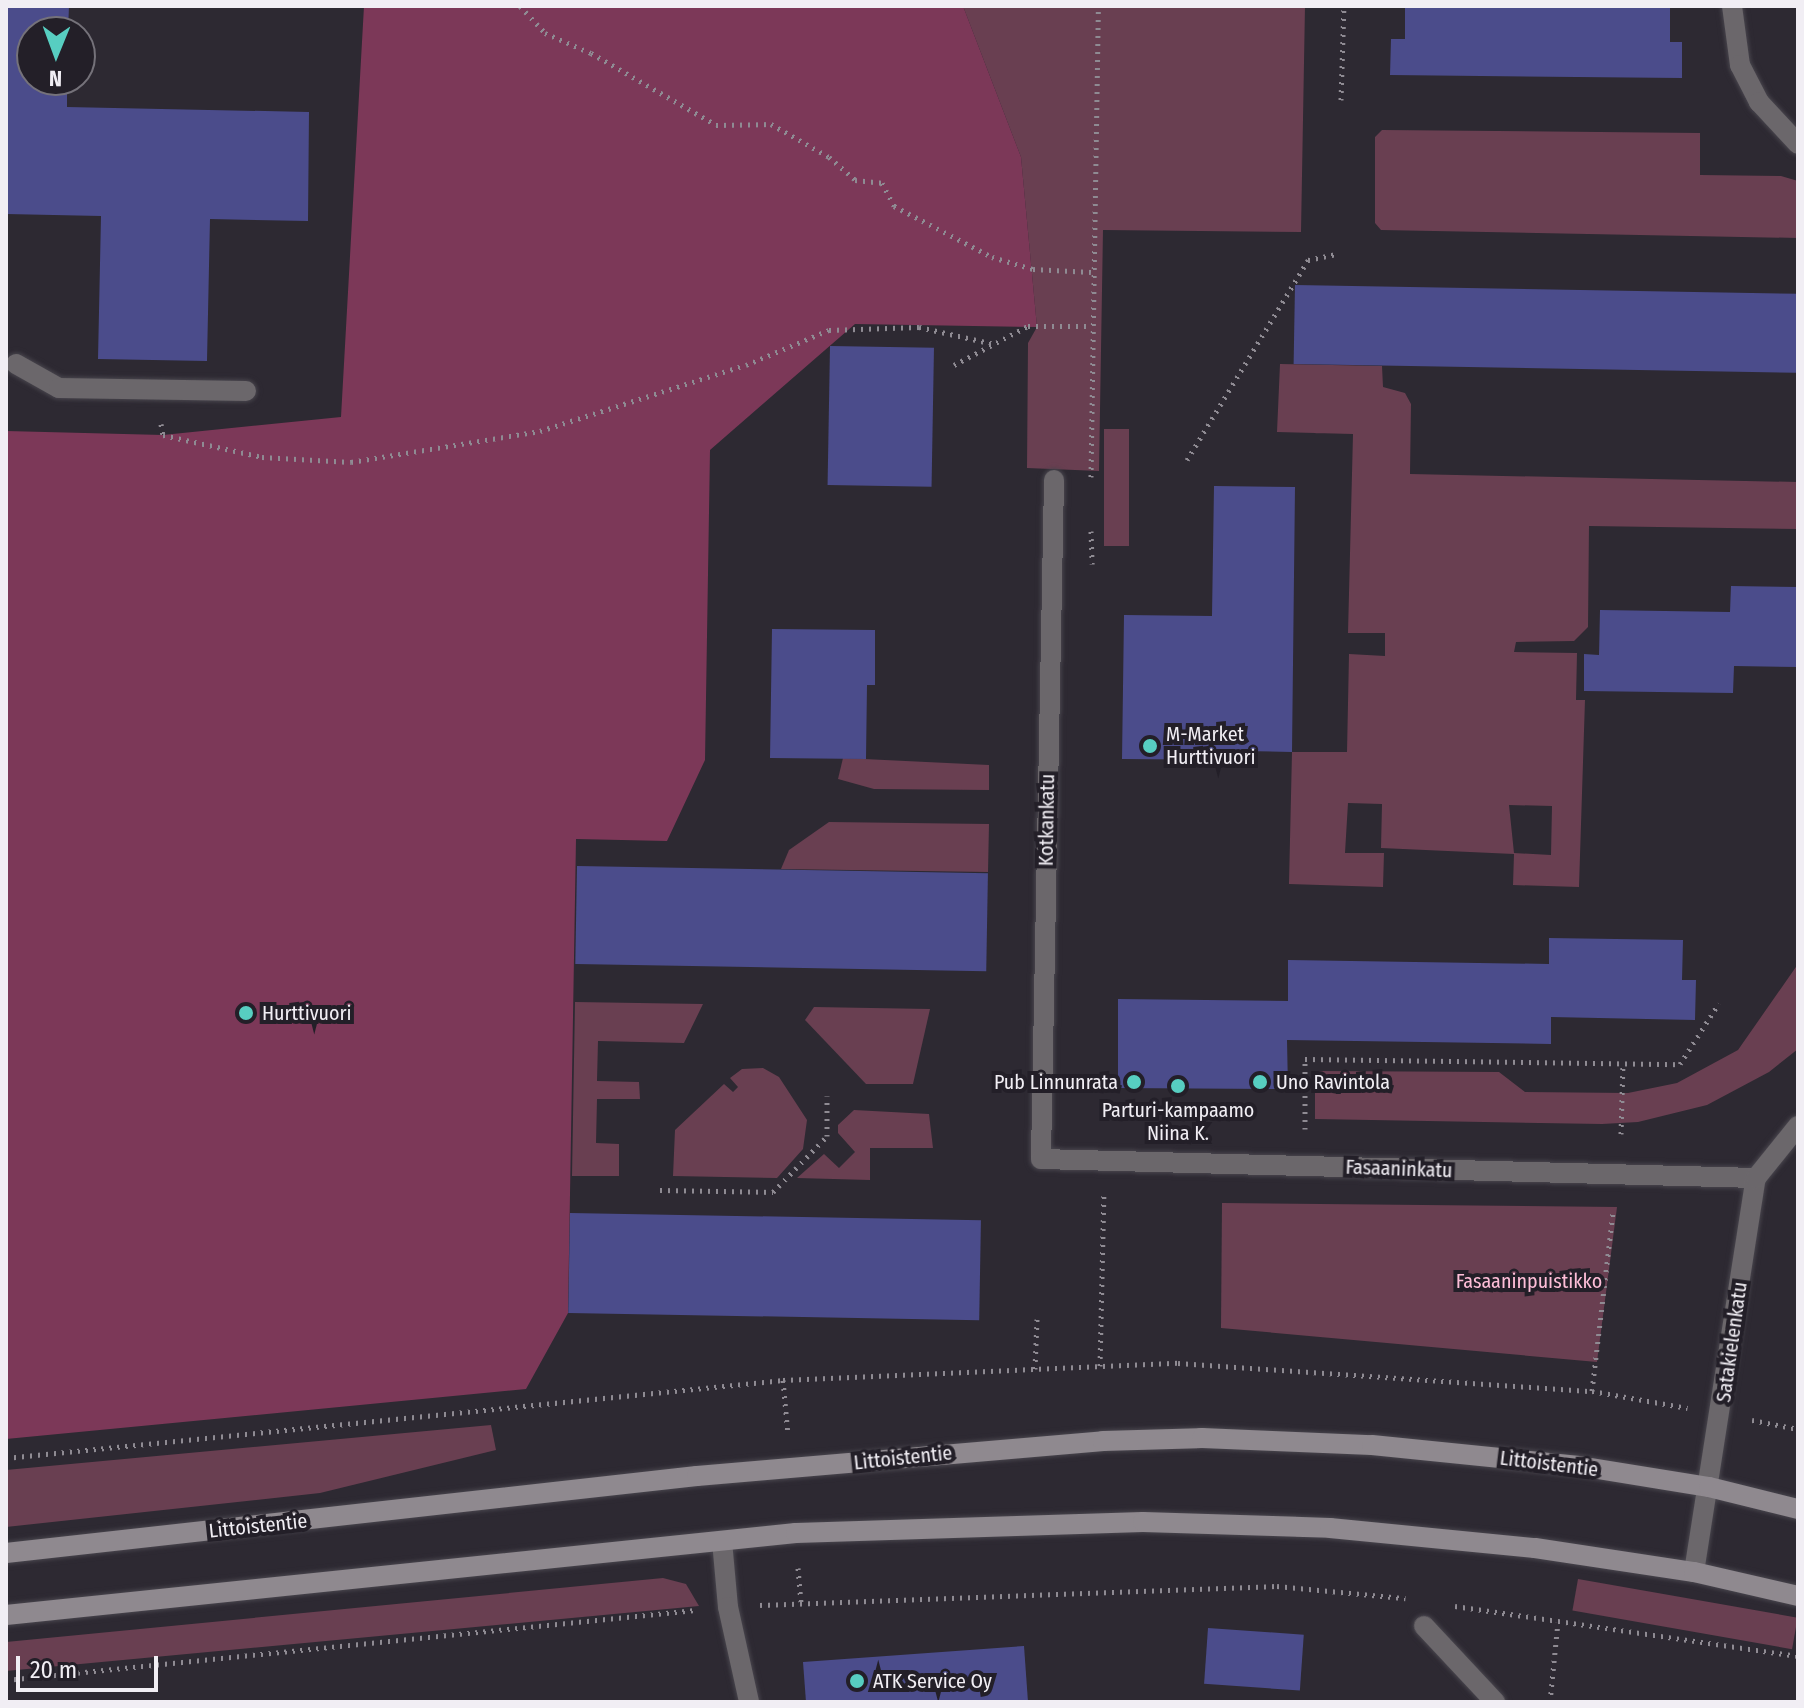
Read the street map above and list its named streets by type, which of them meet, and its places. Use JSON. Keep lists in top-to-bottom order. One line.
{"streets":{"main road":["Littoistentie"],"street":["Kotkankatu","Fasaaninkatu","Satakielenkatu"]},"crossings":[["Kotkankatu","Fasaaninkatu"],["Fasaaninkatu","Satakielenkatu"],["Satakielenkatu","Littoistentie"]],"parks":["Fasaaninpuistikko"],"places":["M-Market Hurttivuori","Hurttivuori","Pub Linnunrata","Uno Ravintola","Parturi-kampaamo Niina K.","ATK Service Oy"],"scale_bar":"20 m","north":"bottom"}
